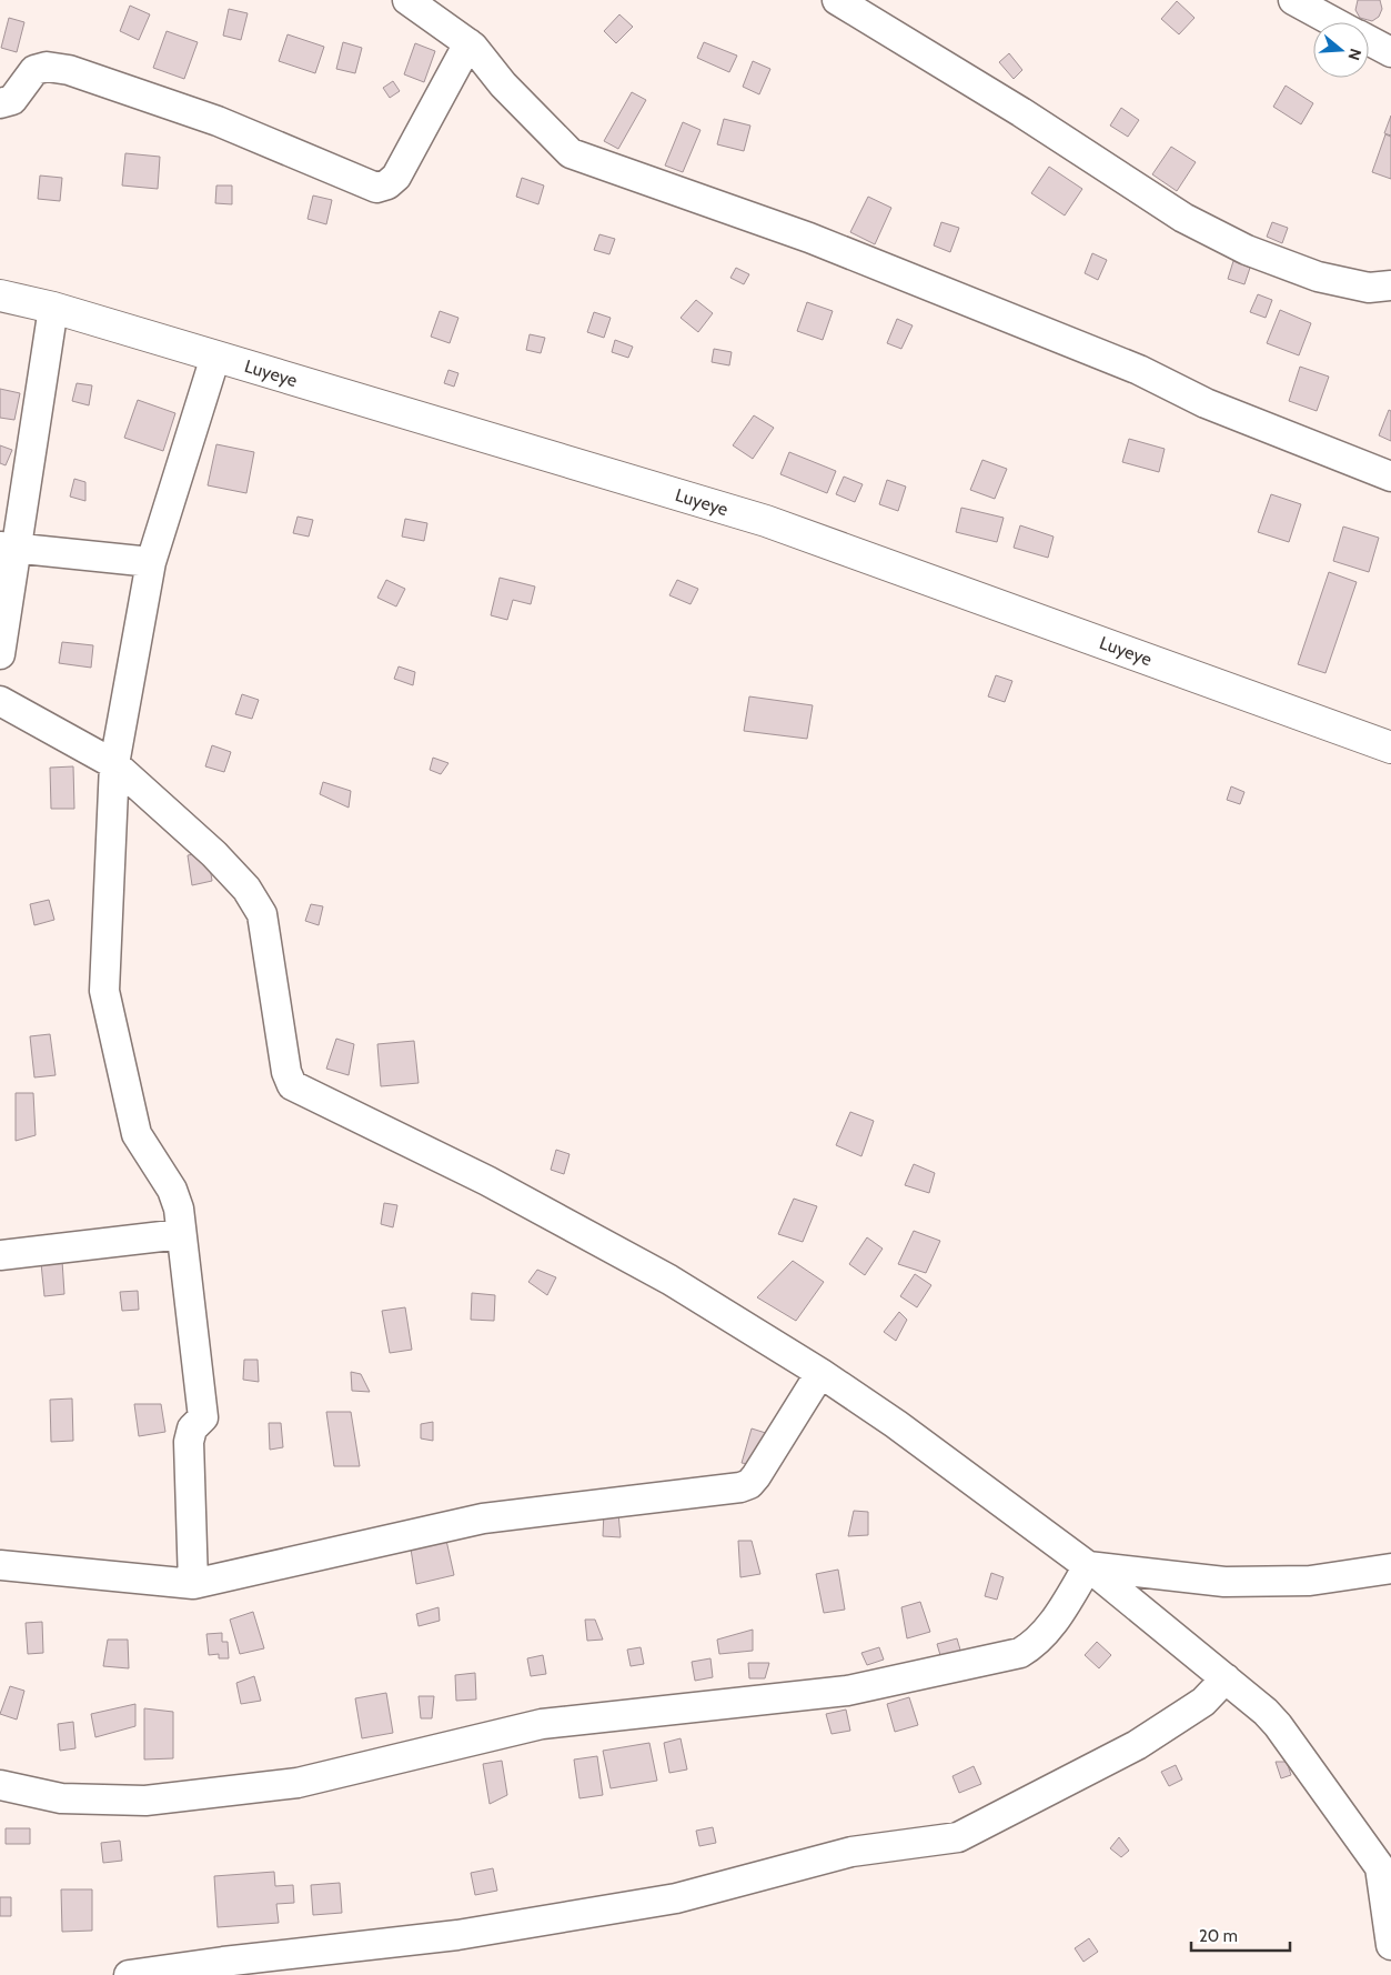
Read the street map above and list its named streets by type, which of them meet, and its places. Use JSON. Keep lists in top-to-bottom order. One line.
{"streets":{"street":["Luyeye"]},"scale_bar":"20 m","north":"right"}
